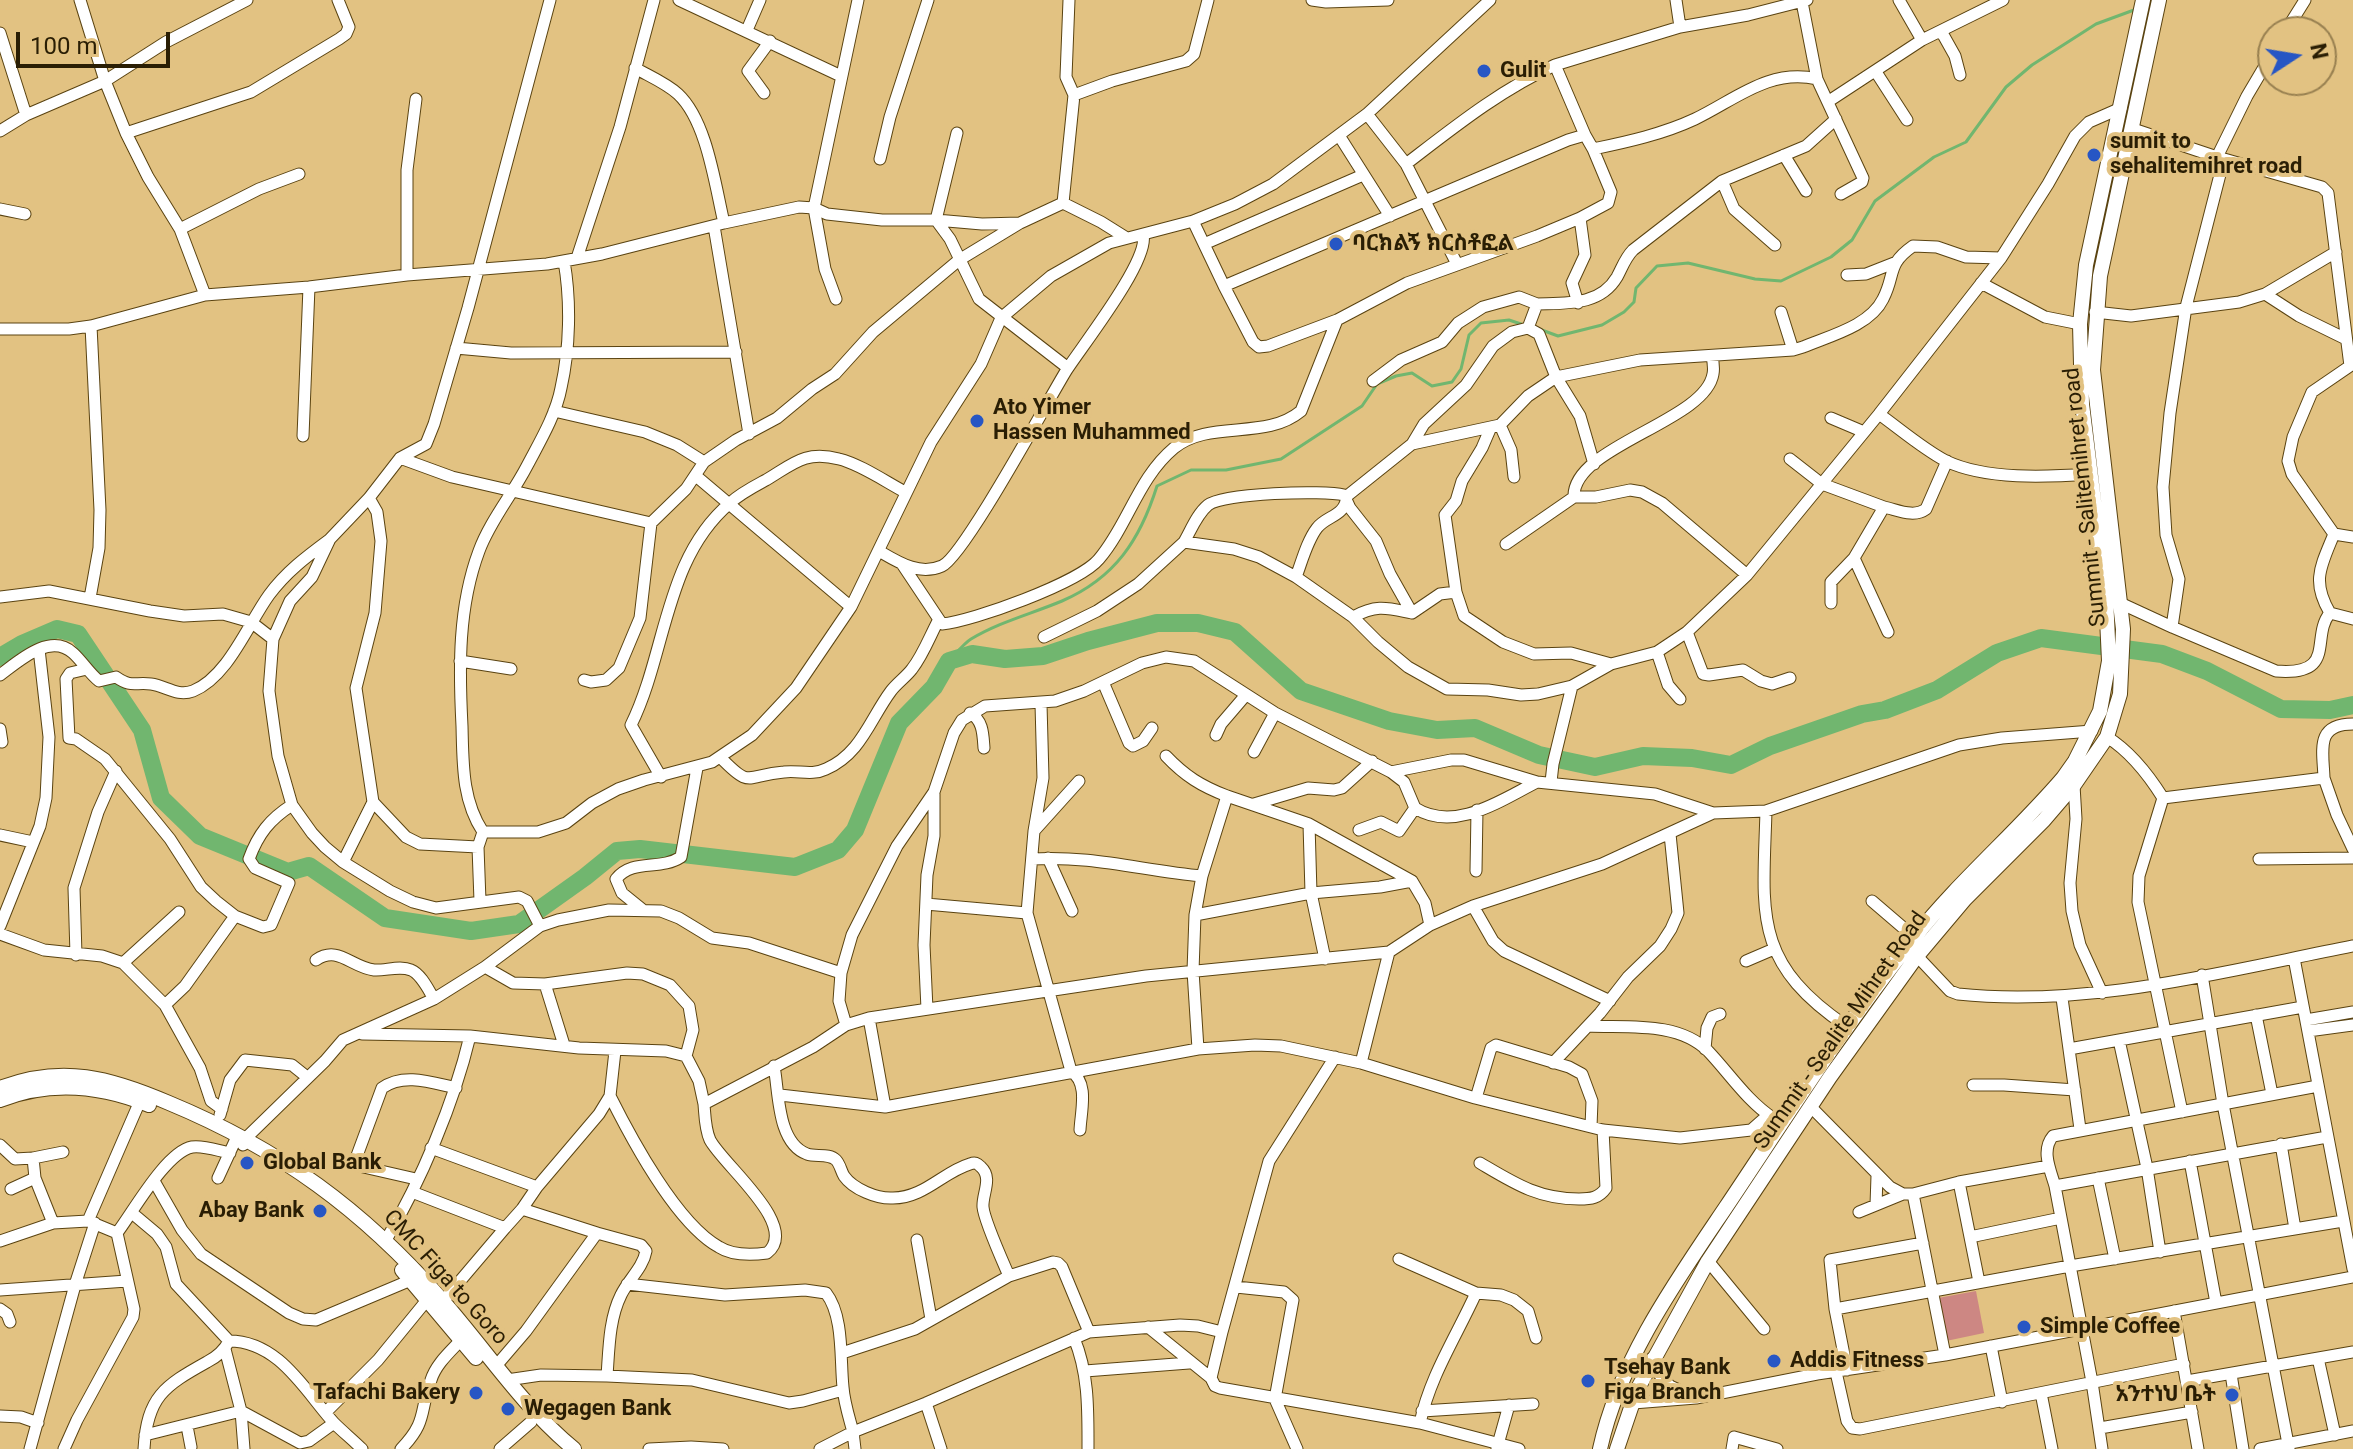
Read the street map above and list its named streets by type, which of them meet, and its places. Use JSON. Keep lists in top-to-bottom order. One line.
{"streets":{"main road":["Summit - Salitemihret road","Summit - Sealite Mihret Road","CMC Figa to Goro"]},"crossings":[["Summit - Salitemihret road","Summit - Sealite Mihret Road"]],"places":["Gulit","sumit to sehalitemihret road","ባርክልኝ ክርስቶፎል","Ato Yimer Hassen Muhammed","Global Bank","Abay Bank","Simple Coffee","Addis Fitness","Tsehay Bank Figa Branch","Tafachi Bakery","አንተነህ ቤት","Wegagen Bank"],"scale_bar":"100 m","north":"right"}
